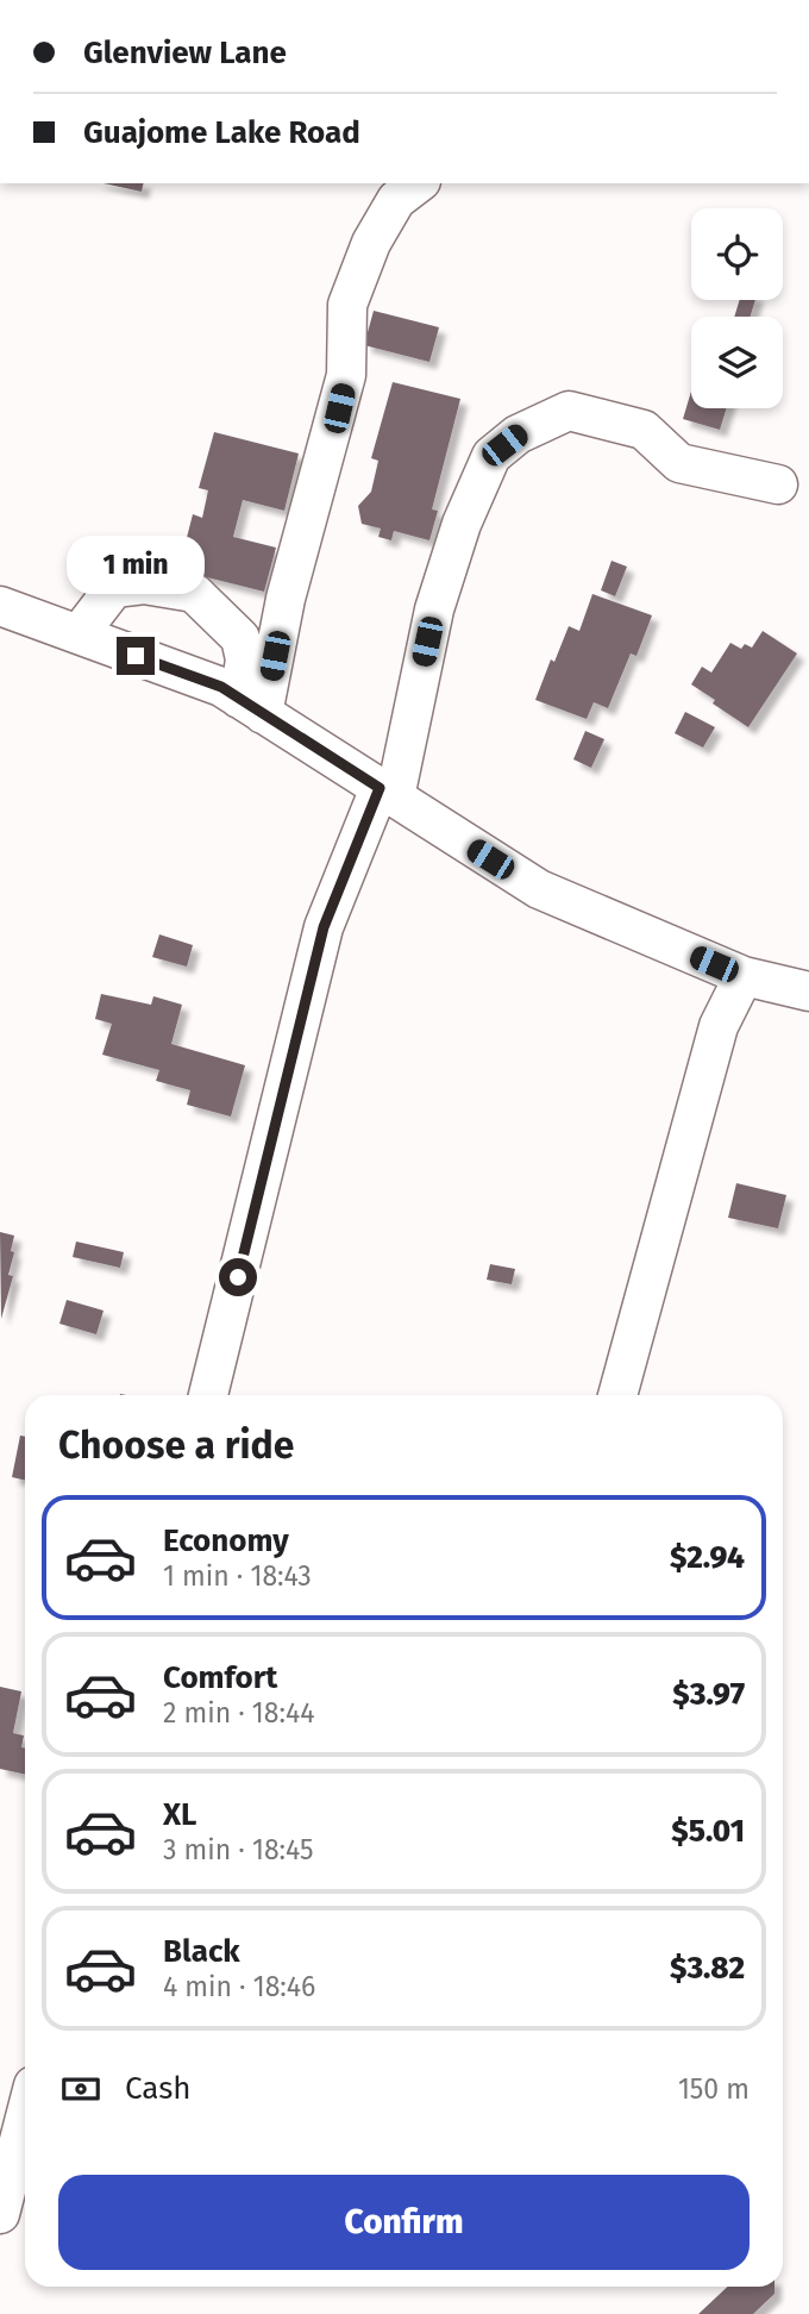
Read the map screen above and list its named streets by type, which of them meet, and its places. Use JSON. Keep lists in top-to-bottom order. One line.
{"page":{"banner":["Glenview Lane","Guajome Lake Road"],"bubble":"1 min","heading":"Choose a ride","list":[{"name":"Economy","note":"1 min · 18:43","value":"$2.94"},{"name":"Comfort","note":"2 min · 18:44","value":"$3.97"},{"name":"XL","note":"3 min · 18:45","value":"$5.01"},{"name":"Black","note":"4 min · 18:46","value":"$3.82"}],"pay":["Cash","150 m"],"buttons":"Confirm"}}
